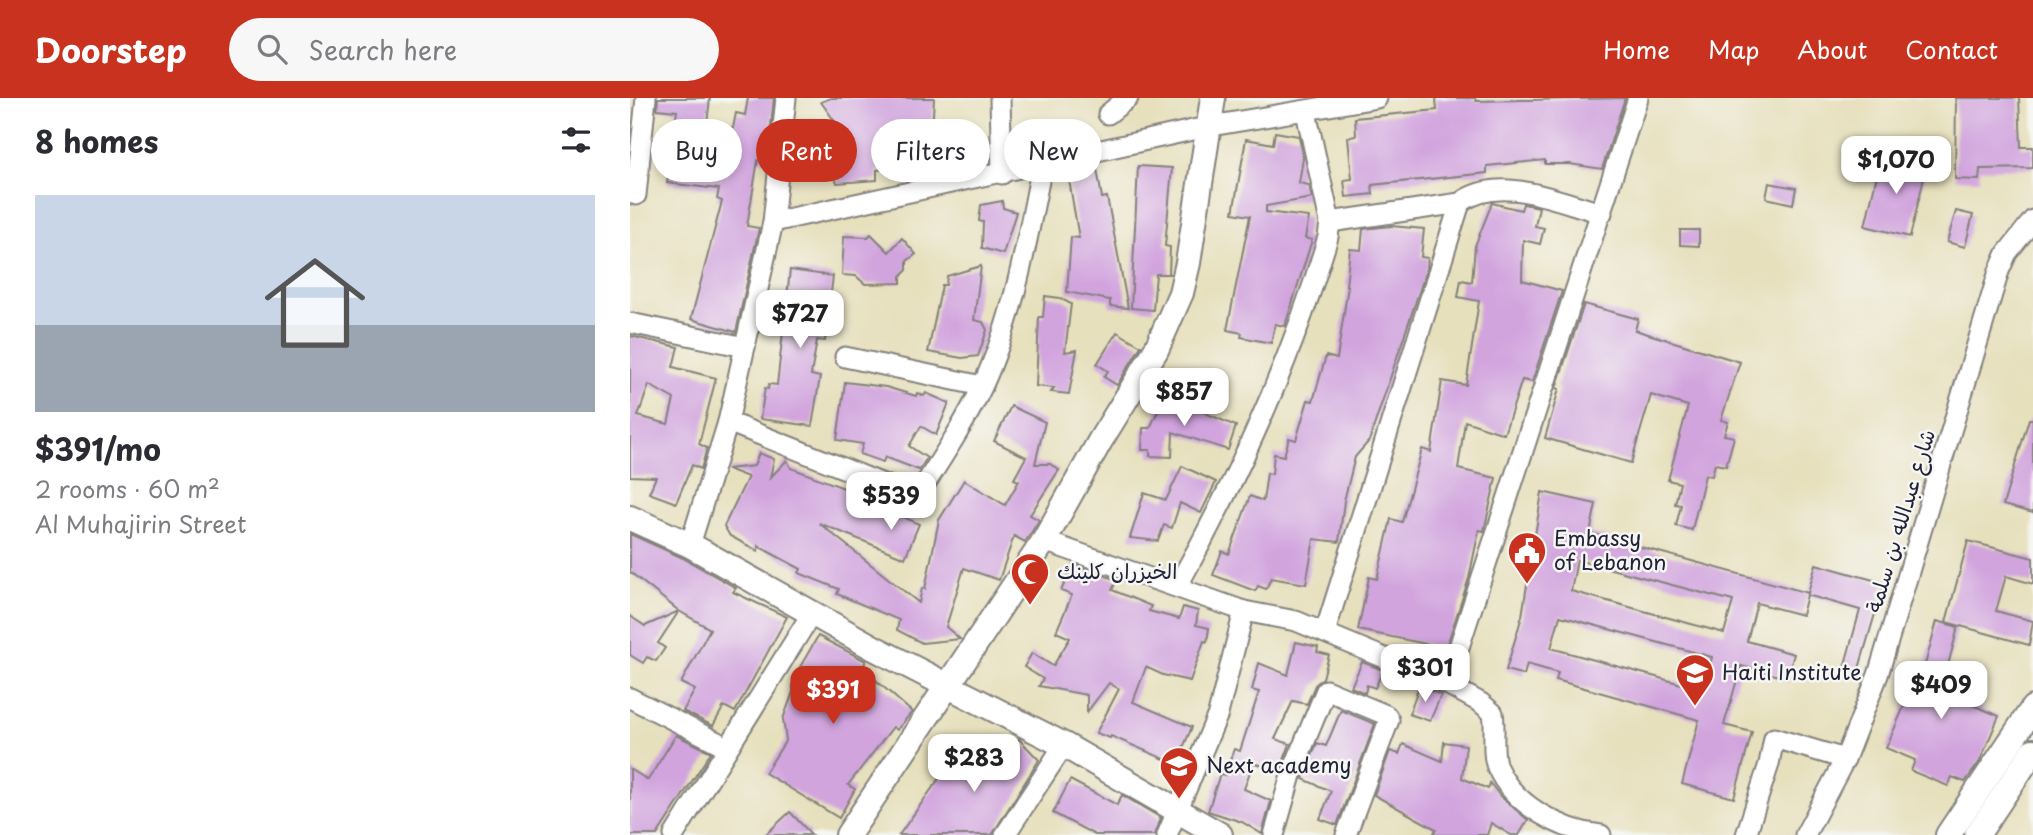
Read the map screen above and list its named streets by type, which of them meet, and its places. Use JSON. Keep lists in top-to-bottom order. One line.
{"streets":{"street":["شارع عبدالله بن سلمة"]},"places":{"public building":["Embassy of Lebanon"],"mosque":["الخيزران كلينك"],"school or university":["Haiti Institute","Next academy"]},"page":{"header":"Doorstep","search":"Search here","nav":["Home","Map","About","Contact"],"heading":"8 homes","chip":["Buy","Rent","Filters","New"],"price":["$1,070","$727","$857","$539","$301","$409","$391","$283"],"list":[{"name":"$391/mo","note":"2 rooms · 60 m² · Al Muhajirin Street"}]}}
